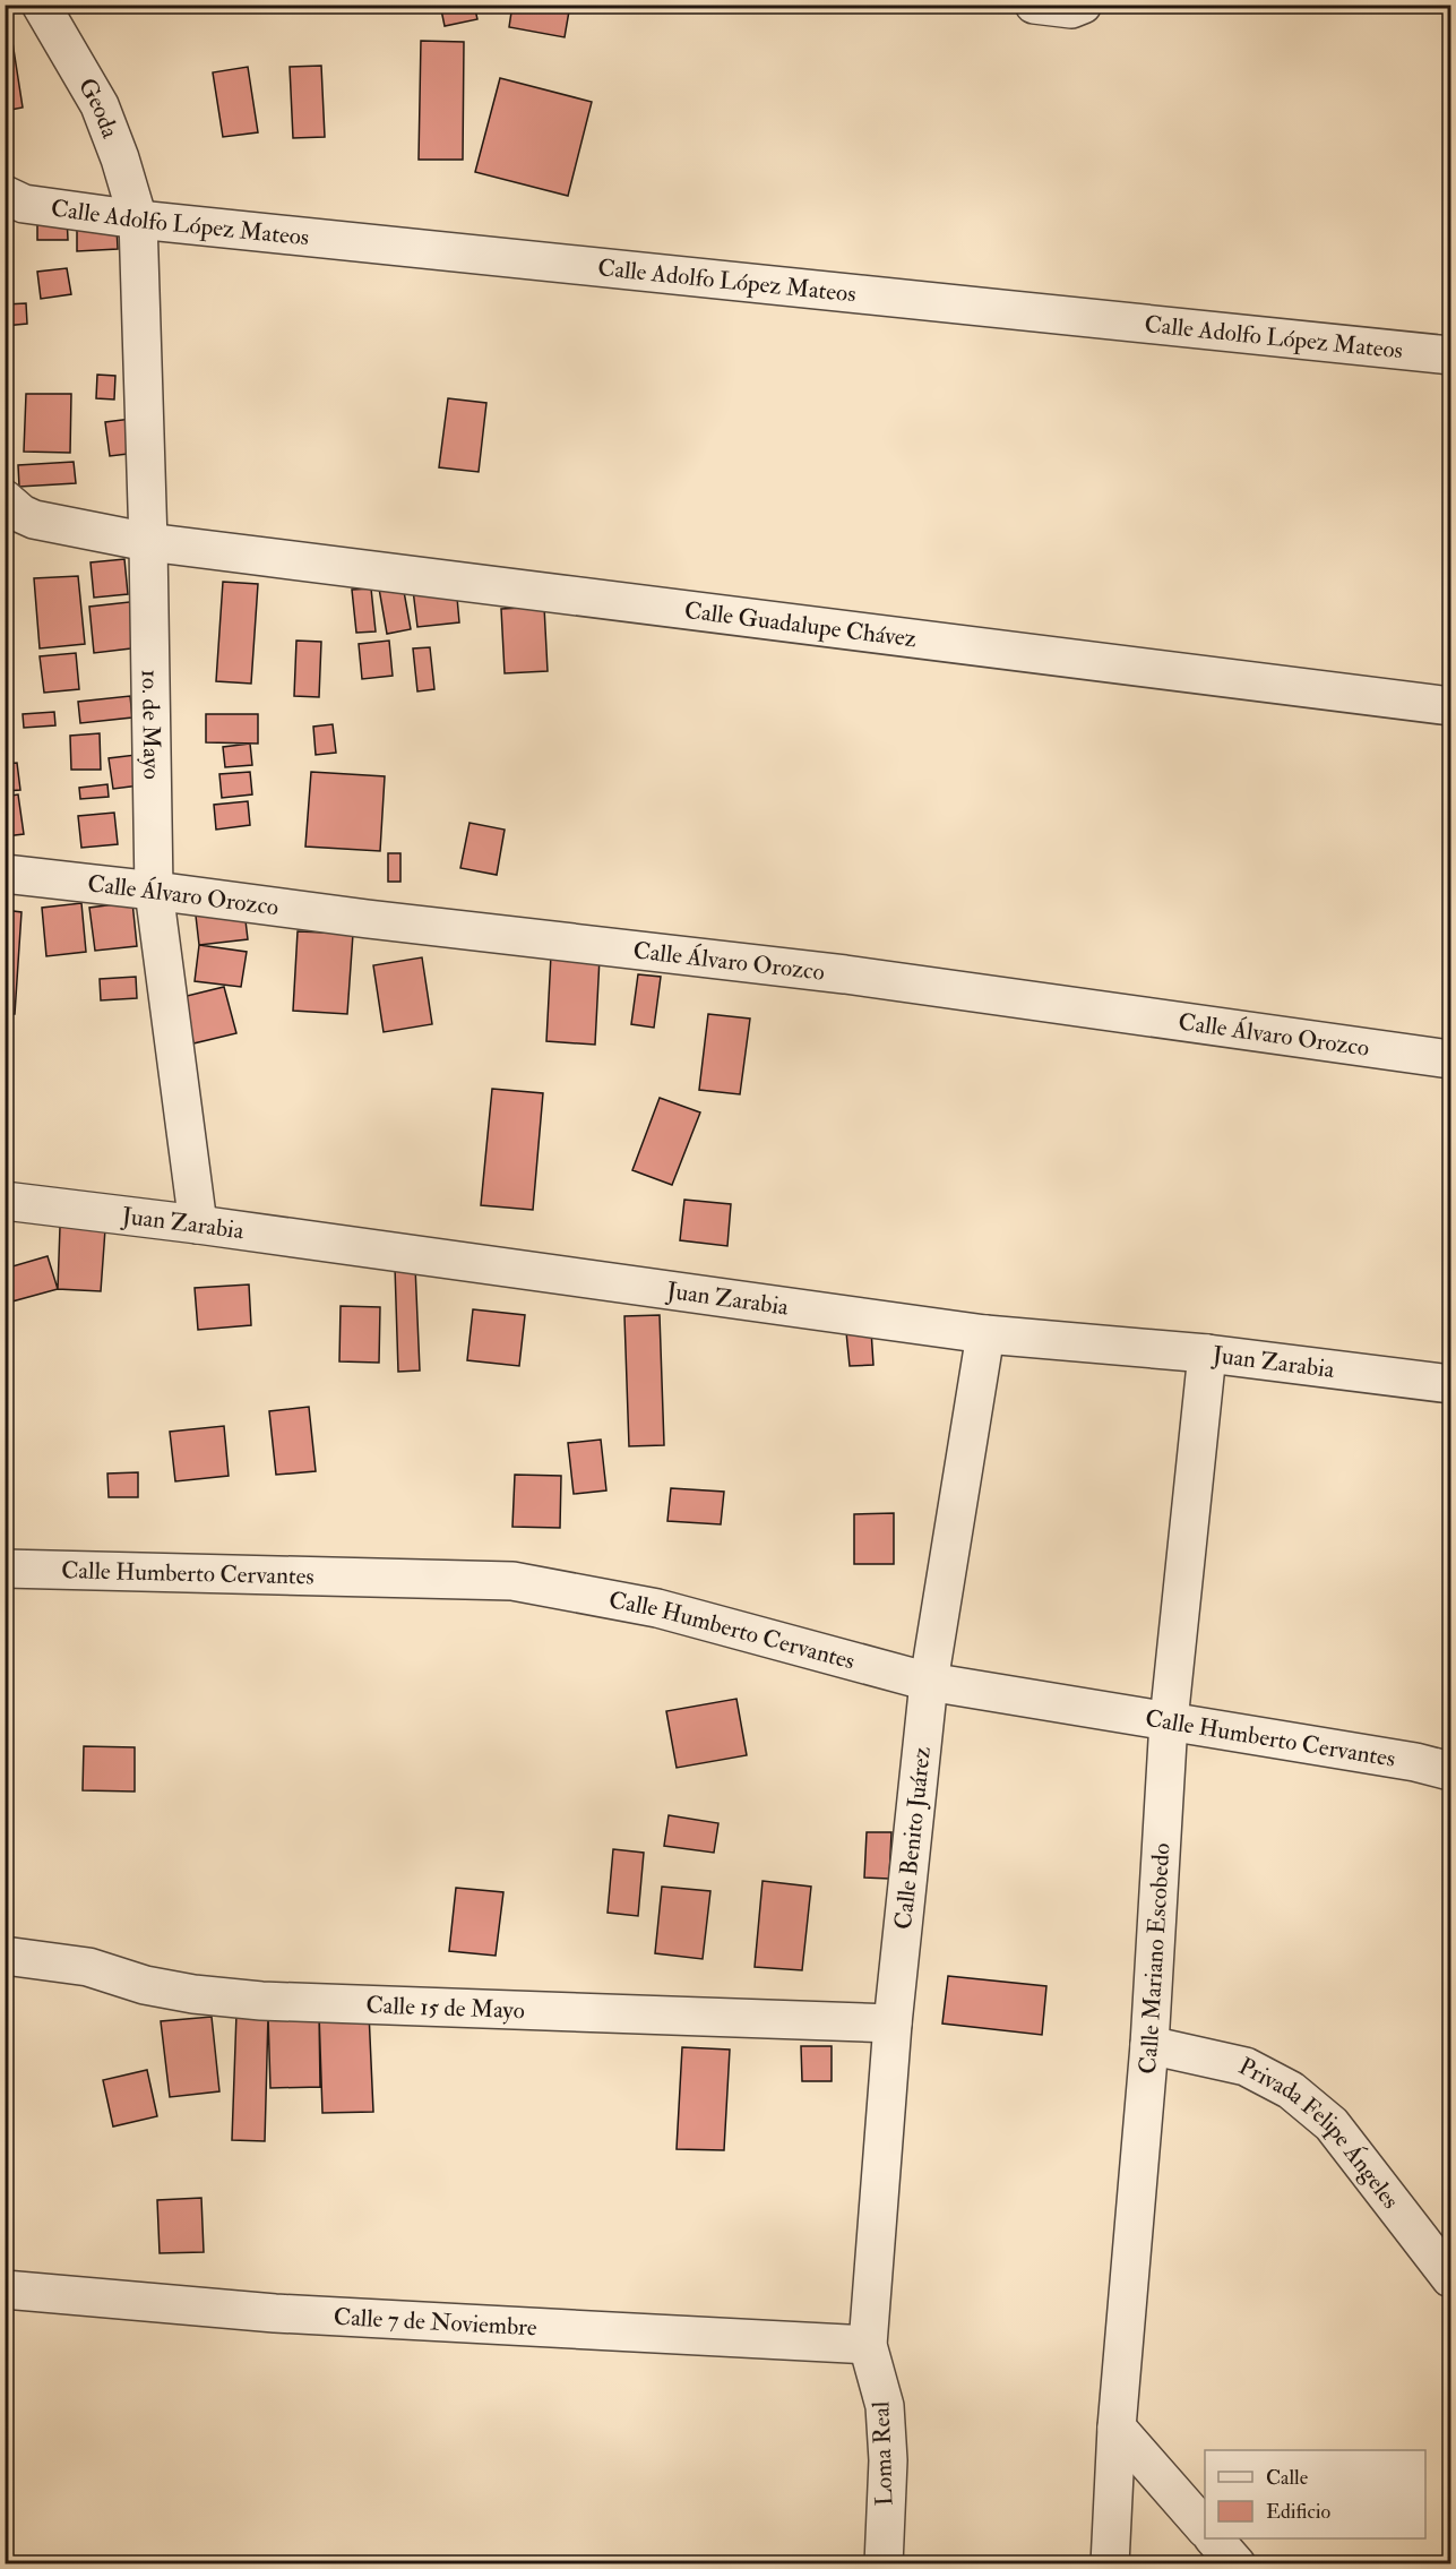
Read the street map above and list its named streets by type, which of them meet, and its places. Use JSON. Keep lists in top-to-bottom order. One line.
{"streets":{"street":["Geoda","Calle Adolfo López Mateos","Calle Guadalupe Chávez","1o. de Mayo","Calle Álvaro Orozco","Juan Zarabia","Calle Humberto Cervantes","Calle Benito Juárez","Calle Mariano Escobedo","Calle 15 de Mayo","Privada Felipe Ángeles","Calle 7 de Noviembre","Loma Real"]},"crossings":[["Geoda","Calle Adolfo López Mateos"],["Geoda","1o. de Mayo"],["Calle Adolfo López Mateos","1o. de Mayo"],["Calle Guadalupe Chávez","1o. de Mayo"],["1o. de Mayo","Calle Álvaro Orozco"],["1o. de Mayo","Juan Zarabia"],["Juan Zarabia","Calle Benito Juárez"],["Juan Zarabia","Calle Mariano Escobedo"],["Calle Humberto Cervantes","Calle Benito Juárez"],["Calle Humberto Cervantes","Calle Mariano Escobedo"],["Calle Benito Juárez","Calle 15 de Mayo"],["Calle Benito Juárez","Calle 7 de Noviembre"],["Calle Benito Juárez","Loma Real"],["Calle Mariano Escobedo","Privada Felipe Ángeles"],["Calle 7 de Noviembre","Loma Real"]],"legend":["Calle","Edificio"]}
